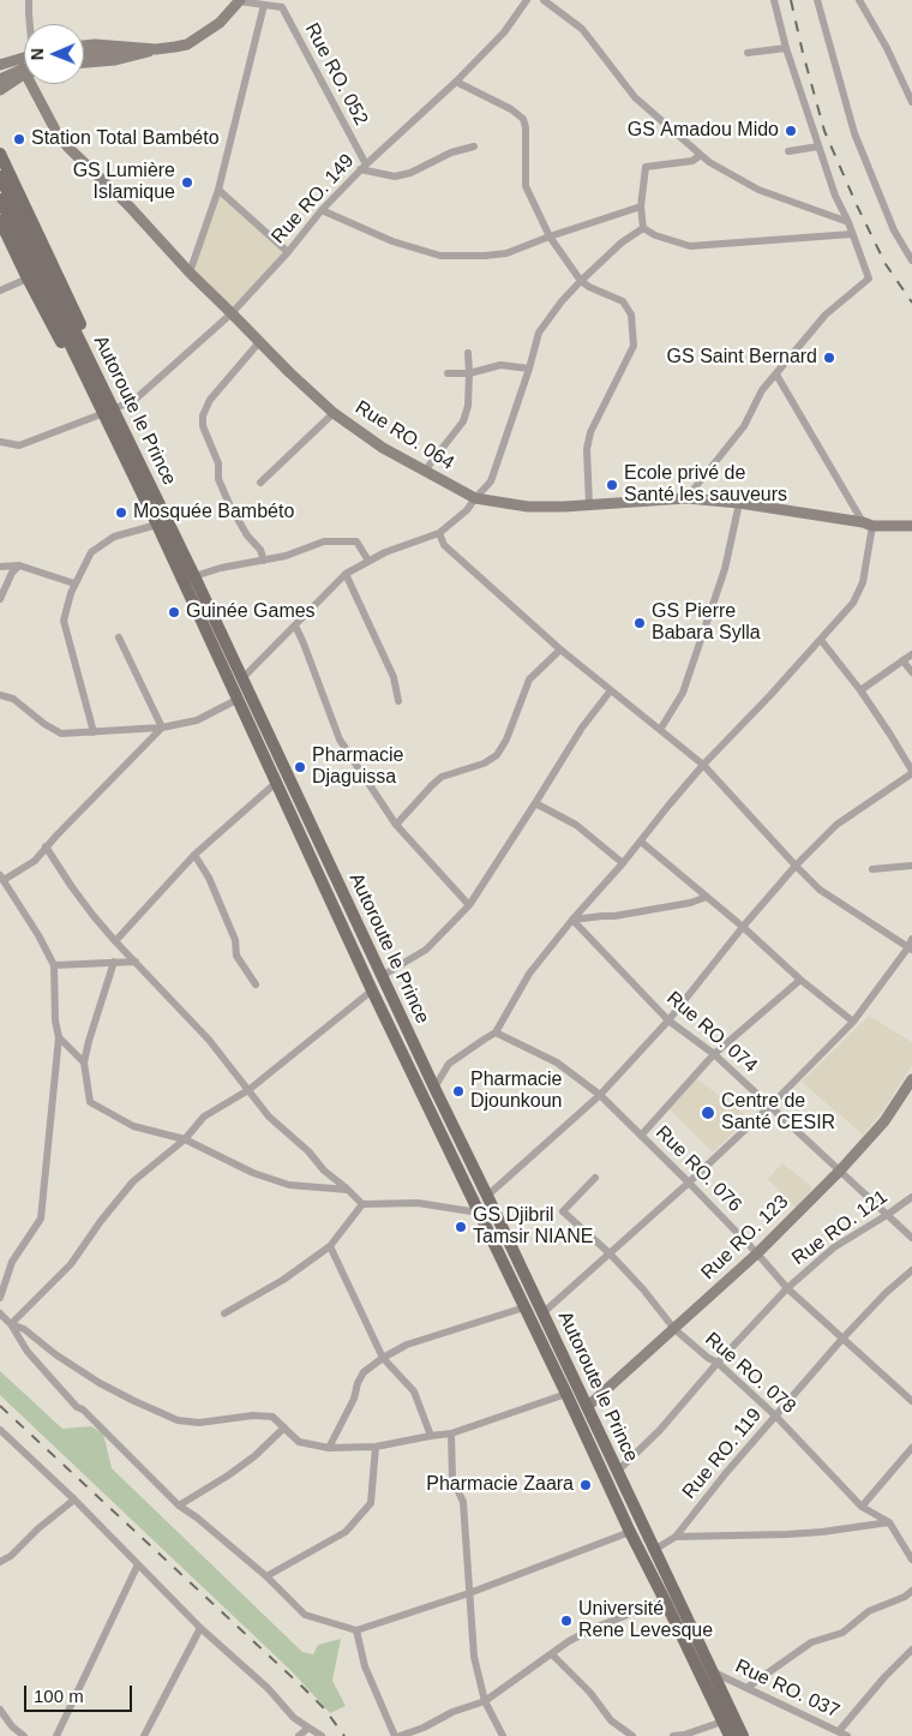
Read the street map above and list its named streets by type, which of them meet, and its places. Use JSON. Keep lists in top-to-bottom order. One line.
{"streets":{"main road":["Autoroute le Prince"],"street":["Rue RO. 052","Rue RO. 149","Rue RO. 064","Rue RO. 074","Rue RO. 076","Rue RO. 121","Rue RO. 123","Rue RO. 078","Rue RO. 119","Rue RO. 037"]},"crossings":[["Rue RO. 052","Rue RO. 149"],["Rue RO. 149","Autoroute le Prince"],["Rue RO. 149","Rue RO. 064"],["Autoroute le Prince","Rue RO. 121"],["Autoroute le Prince","Rue RO. 123"],["Autoroute le Prince","Rue RO. 119"],["Autoroute le Prince","Rue RO. 037"],["Rue RO. 074","Rue RO. 121"],["Rue RO. 074","Rue RO. 123"],["Rue RO. 076","Rue RO. 121"],["Rue RO. 076","Rue RO. 123"],["Rue RO. 076","Rue RO. 119"],["Rue RO. 121","Rue RO. 078"],["Rue RO. 123","Rue RO. 078"],["Rue RO. 078","Rue RO. 119"]],"places":["GS Amadou Mido","Station Total Bambéto","GS Lumière Islamique","GS Saint Bernard","Ecole privé de Santé les sauveurs","Mosquée Bambéto","Guinée Games","GS Pierre Babara Sylla","Pharmacie Djaguissa","Pharmacie Djounkoun","Centre de Santé CESIR","GS Djibril Tamsir NIANE","Pharmacie Zaara","Université Rene Levesque"],"scale_bar":"100 m","north":"left"}
